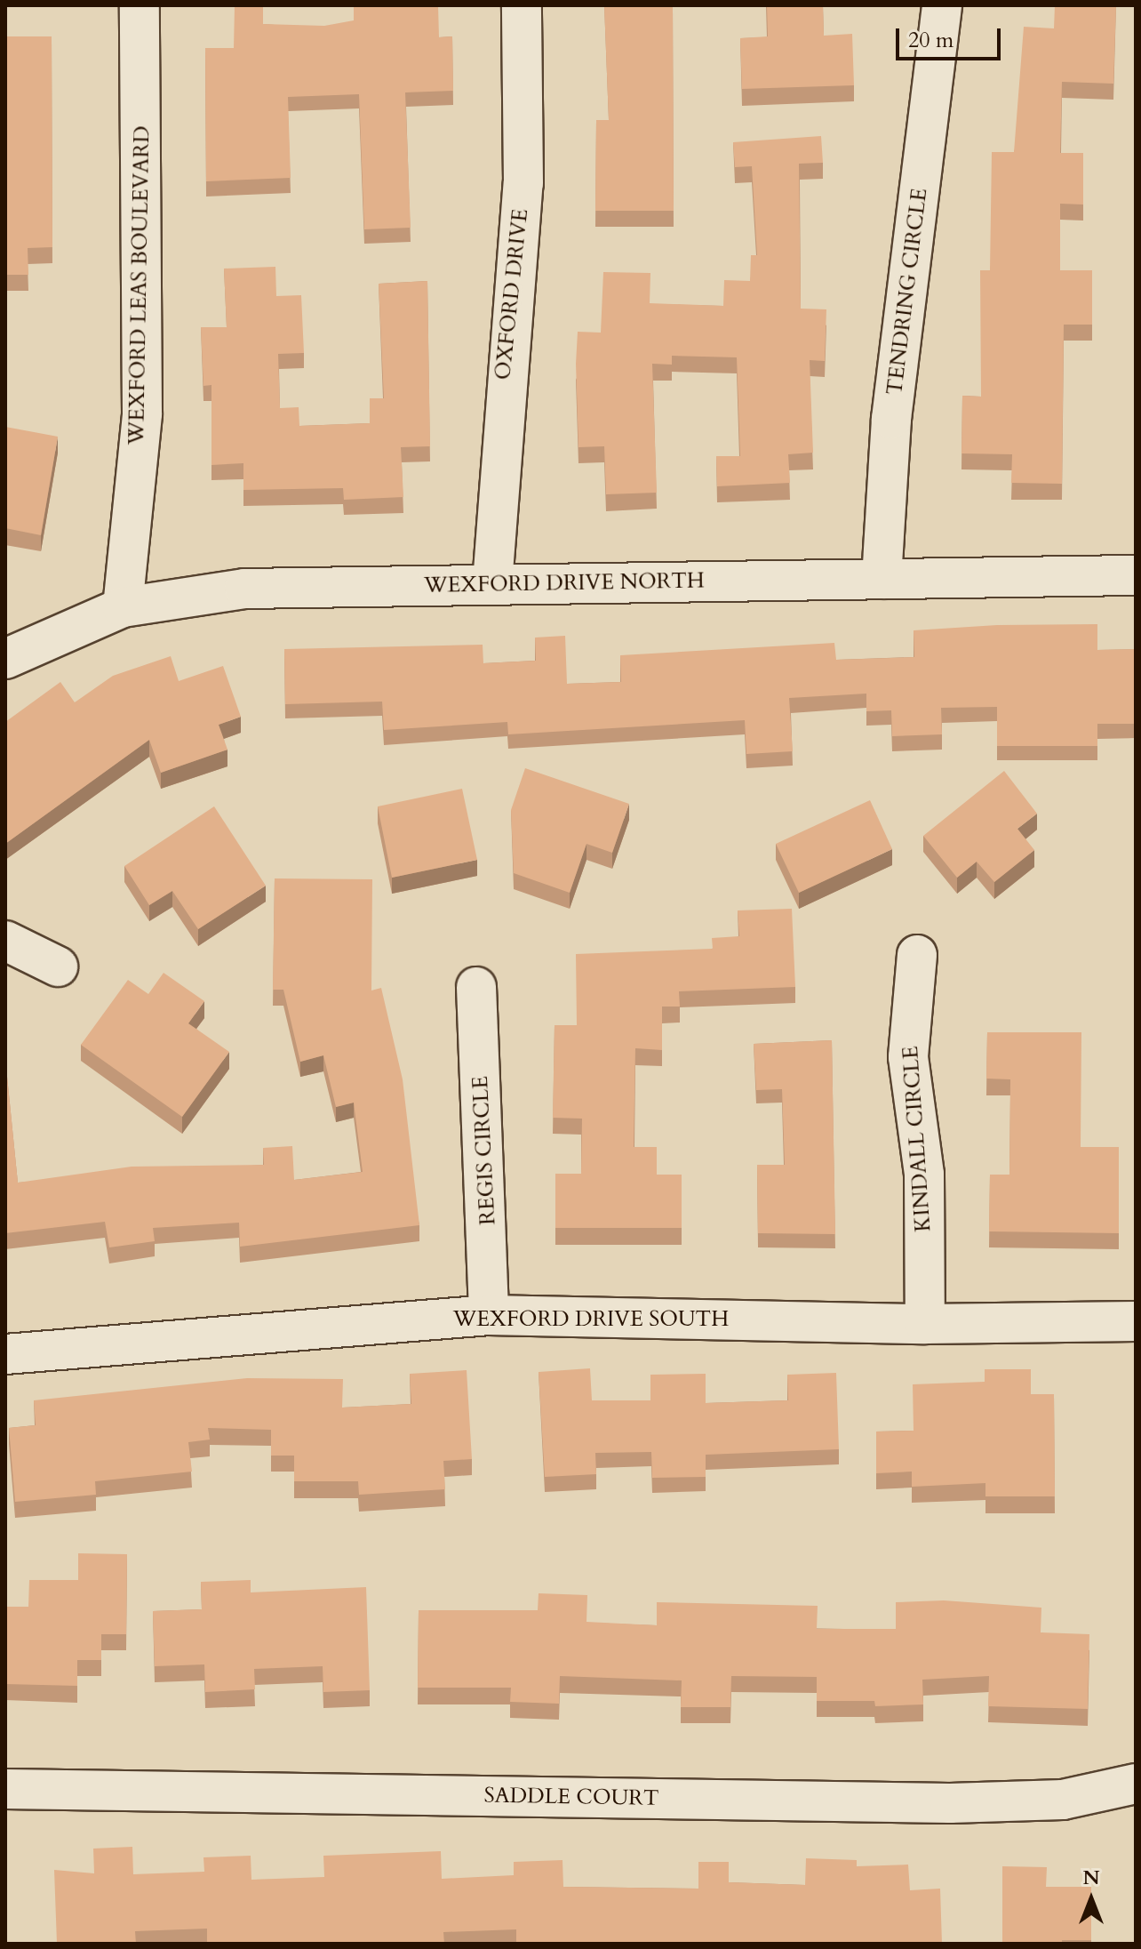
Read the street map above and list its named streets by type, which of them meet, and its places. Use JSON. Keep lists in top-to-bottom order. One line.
{"streets":{"street":["WEXFORD LEAS BOULEVARD","TENDRING CIRCLE","OXFORD DRIVE","WEXFORD DRIVE NORTH","KINDALL CIRCLE","REGIS CIRCLE","WEXFORD DRIVE SOUTH","SADDLE COURT"]},"crossings":[["WEXFORD LEAS BOULEVARD","WEXFORD DRIVE NORTH"],["TENDRING CIRCLE","WEXFORD DRIVE NORTH"],["OXFORD DRIVE","WEXFORD DRIVE NORTH"],["KINDALL CIRCLE","WEXFORD DRIVE SOUTH"],["REGIS CIRCLE","WEXFORD DRIVE SOUTH"]],"scale_bar":"20 m","north":"top"}
